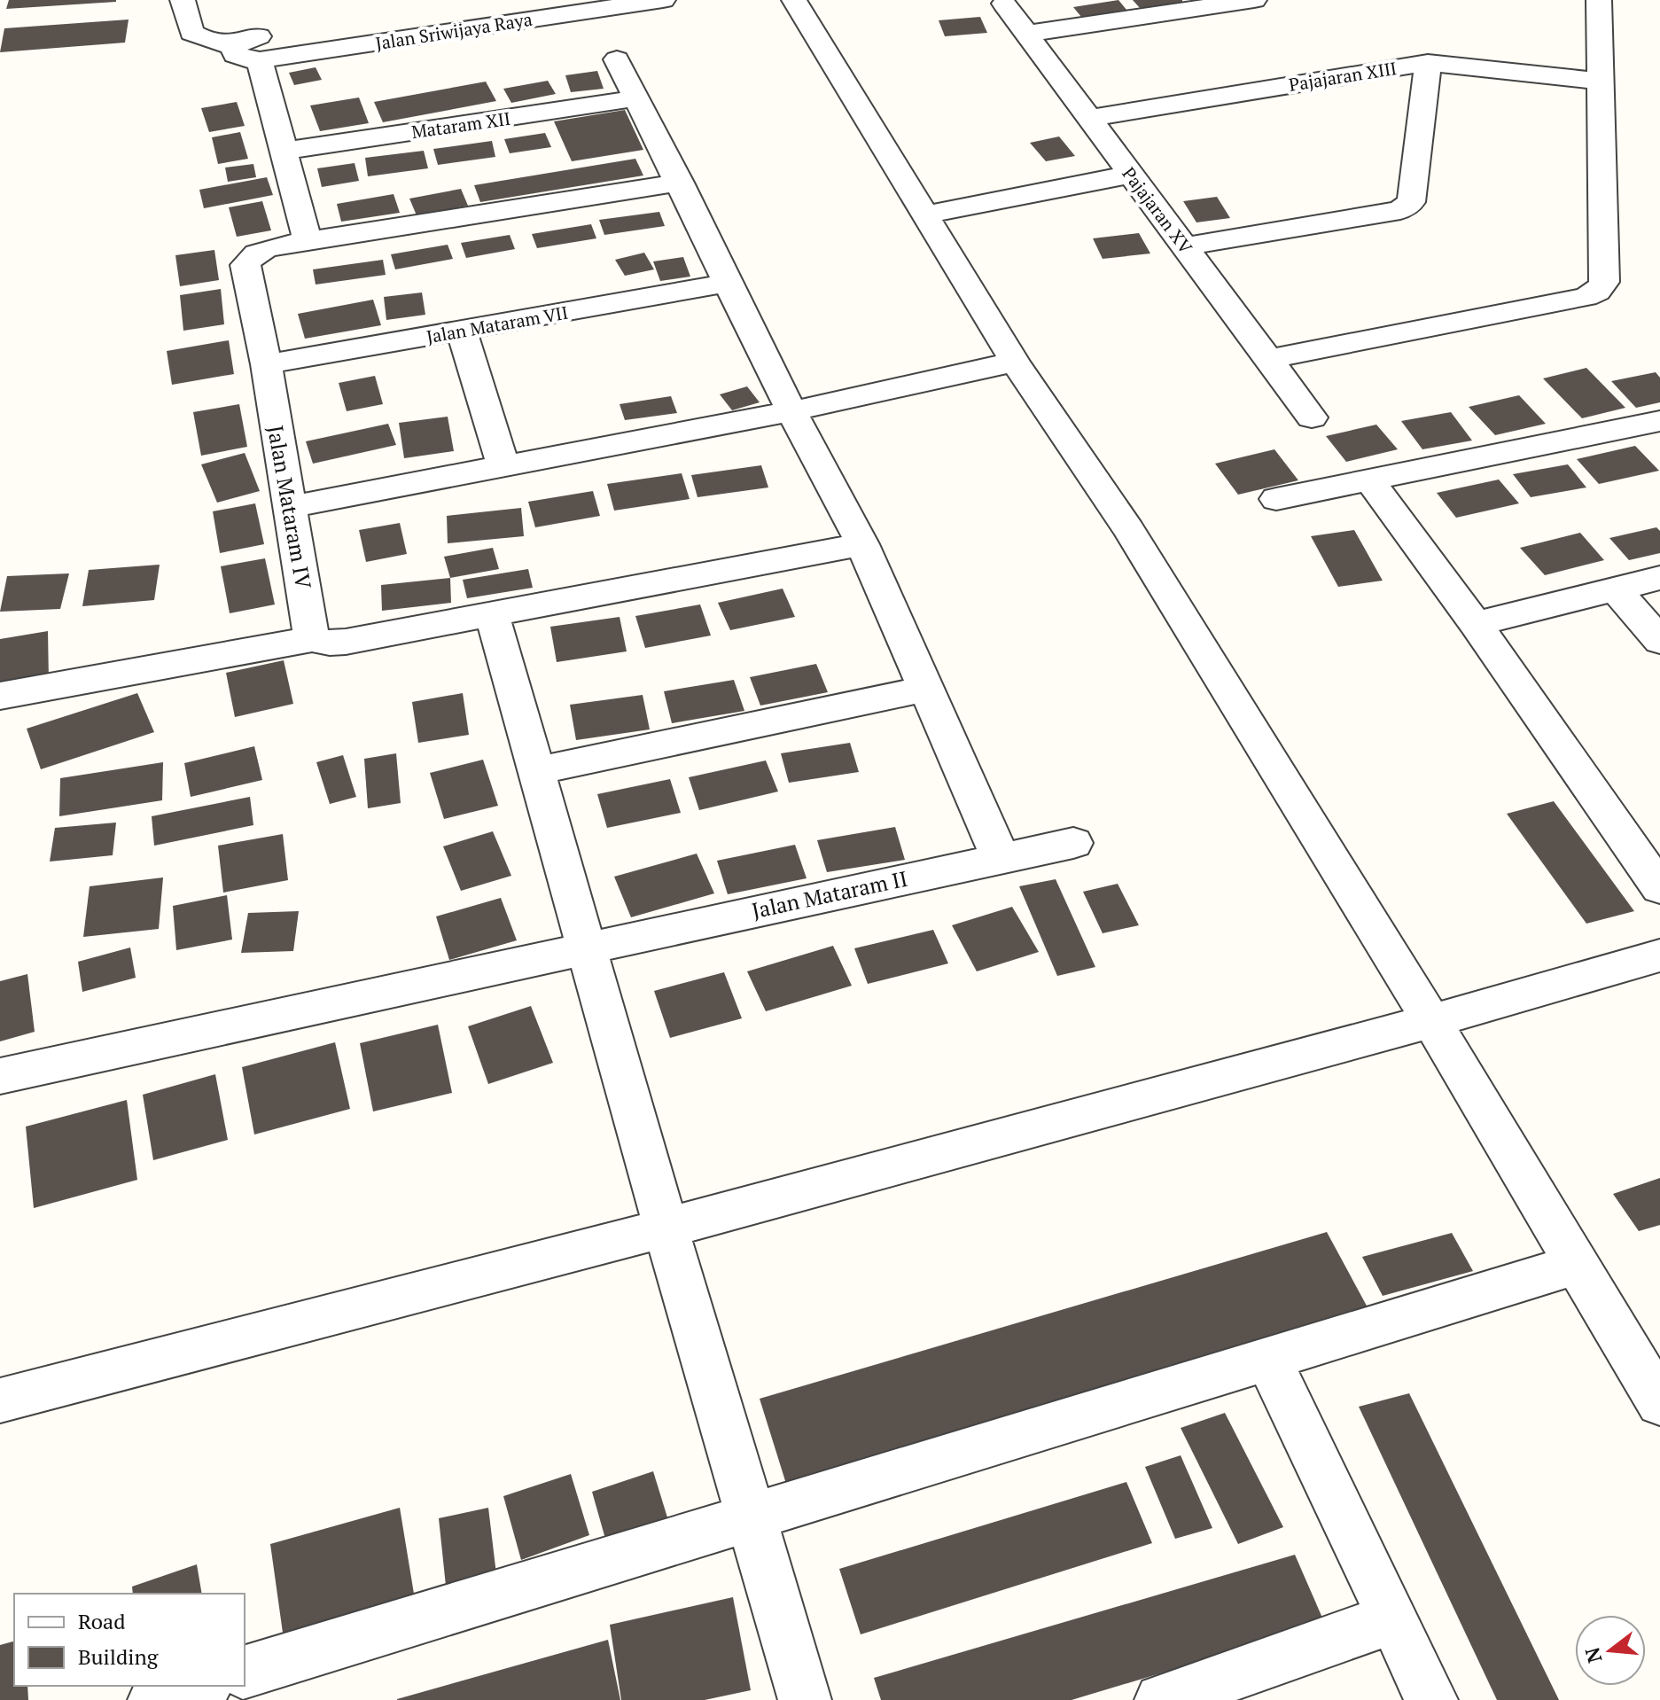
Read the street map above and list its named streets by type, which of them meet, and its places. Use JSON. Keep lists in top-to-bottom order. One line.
{"streets":{"street":["Jalan Sriwijaya Raya","Pajajaran XIII","Mataram XII","Pajajaran XV","Jalan Mataram VII","Jalan Mataram IV","Jalan Mataram II"]},"crossings":[["Pajajaran XIII","Pajajaran XV"],["Jalan Mataram VII","Jalan Mataram IV"]],"legend":["Road","Building"],"north":"left"}
